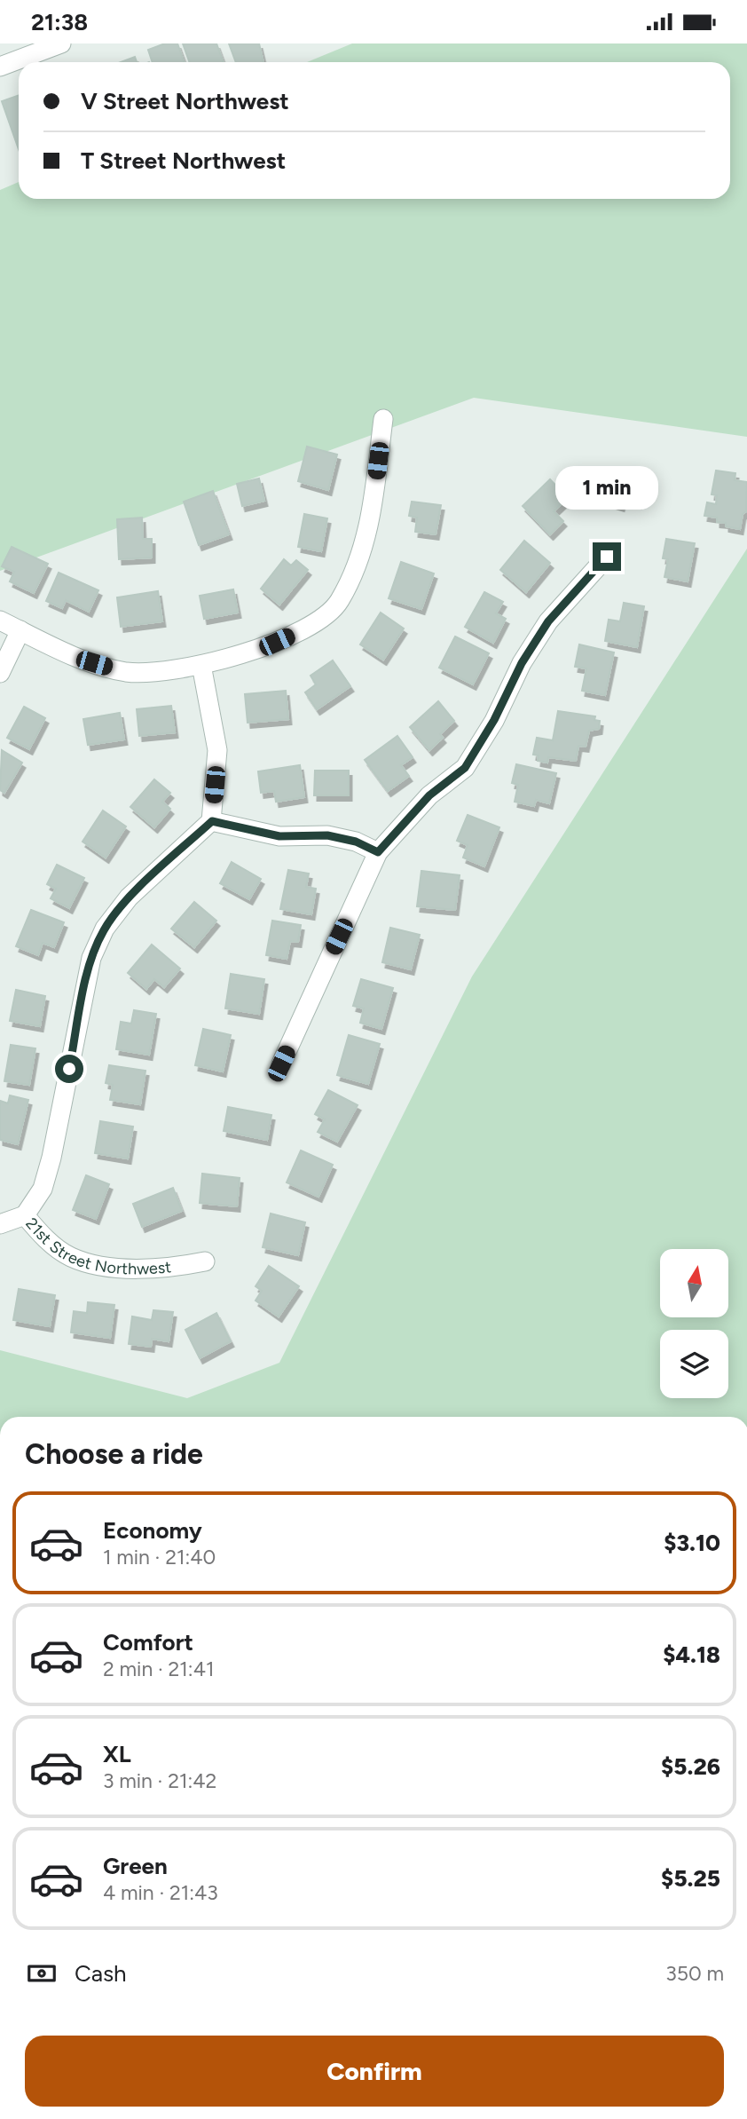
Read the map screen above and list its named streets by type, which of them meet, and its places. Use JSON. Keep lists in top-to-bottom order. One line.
{"streets":{"street":["21st Street Northwest"]},"north":"top","page":{"status":"21:38","banner":["V Street Northwest","T Street Northwest"],"bubble":"1 min","heading":"Choose a ride","list":[{"name":"Economy","note":"1 min · 21:40","value":"$3.10"},{"name":"Comfort","note":"2 min · 21:41","value":"$4.18"},{"name":"XL","note":"3 min · 21:42","value":"$5.26"},{"name":"Green","note":"4 min · 21:43","value":"$5.25"}],"pay":["Cash","350 m"],"buttons":"Confirm"}}
